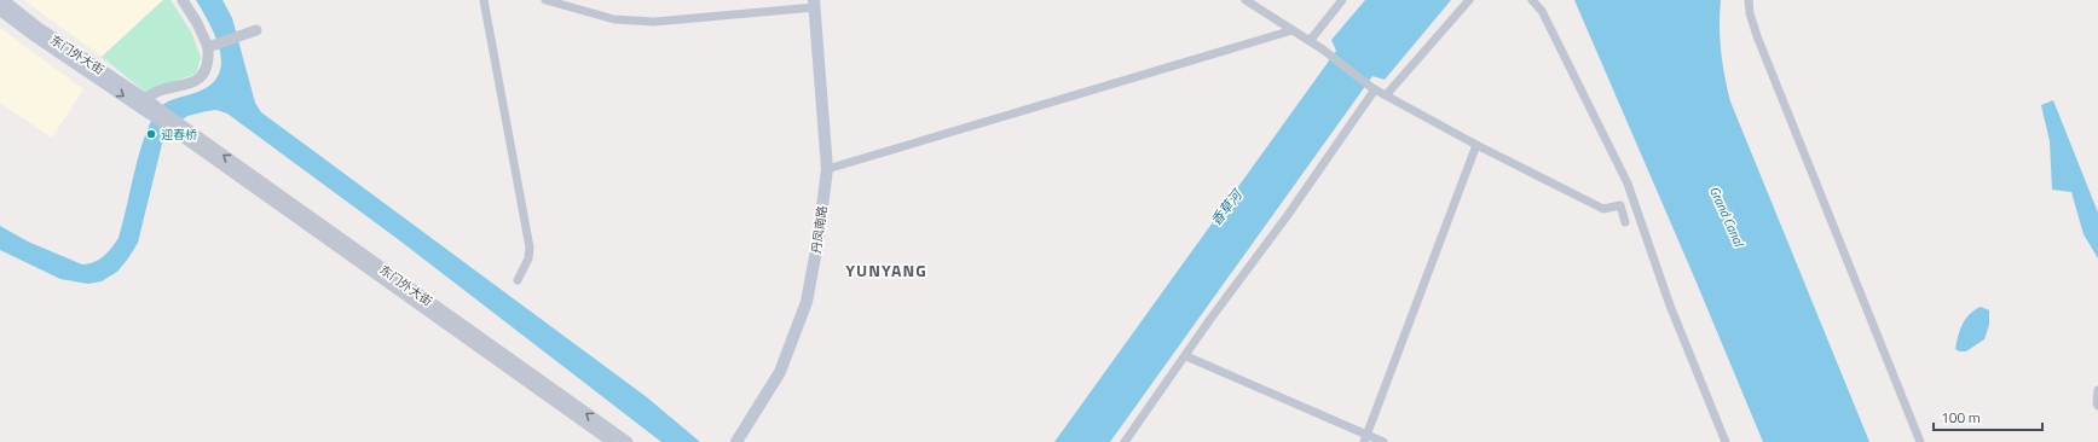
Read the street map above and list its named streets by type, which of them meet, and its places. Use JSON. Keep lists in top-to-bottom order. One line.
{"streets":{"main road":["东门外大街","丹凤南路"]},"districts":["YUNYANG"],"water":["香草河","Grand Canal"],"places":["迎春桥"],"scale_bar":"100 m"}
